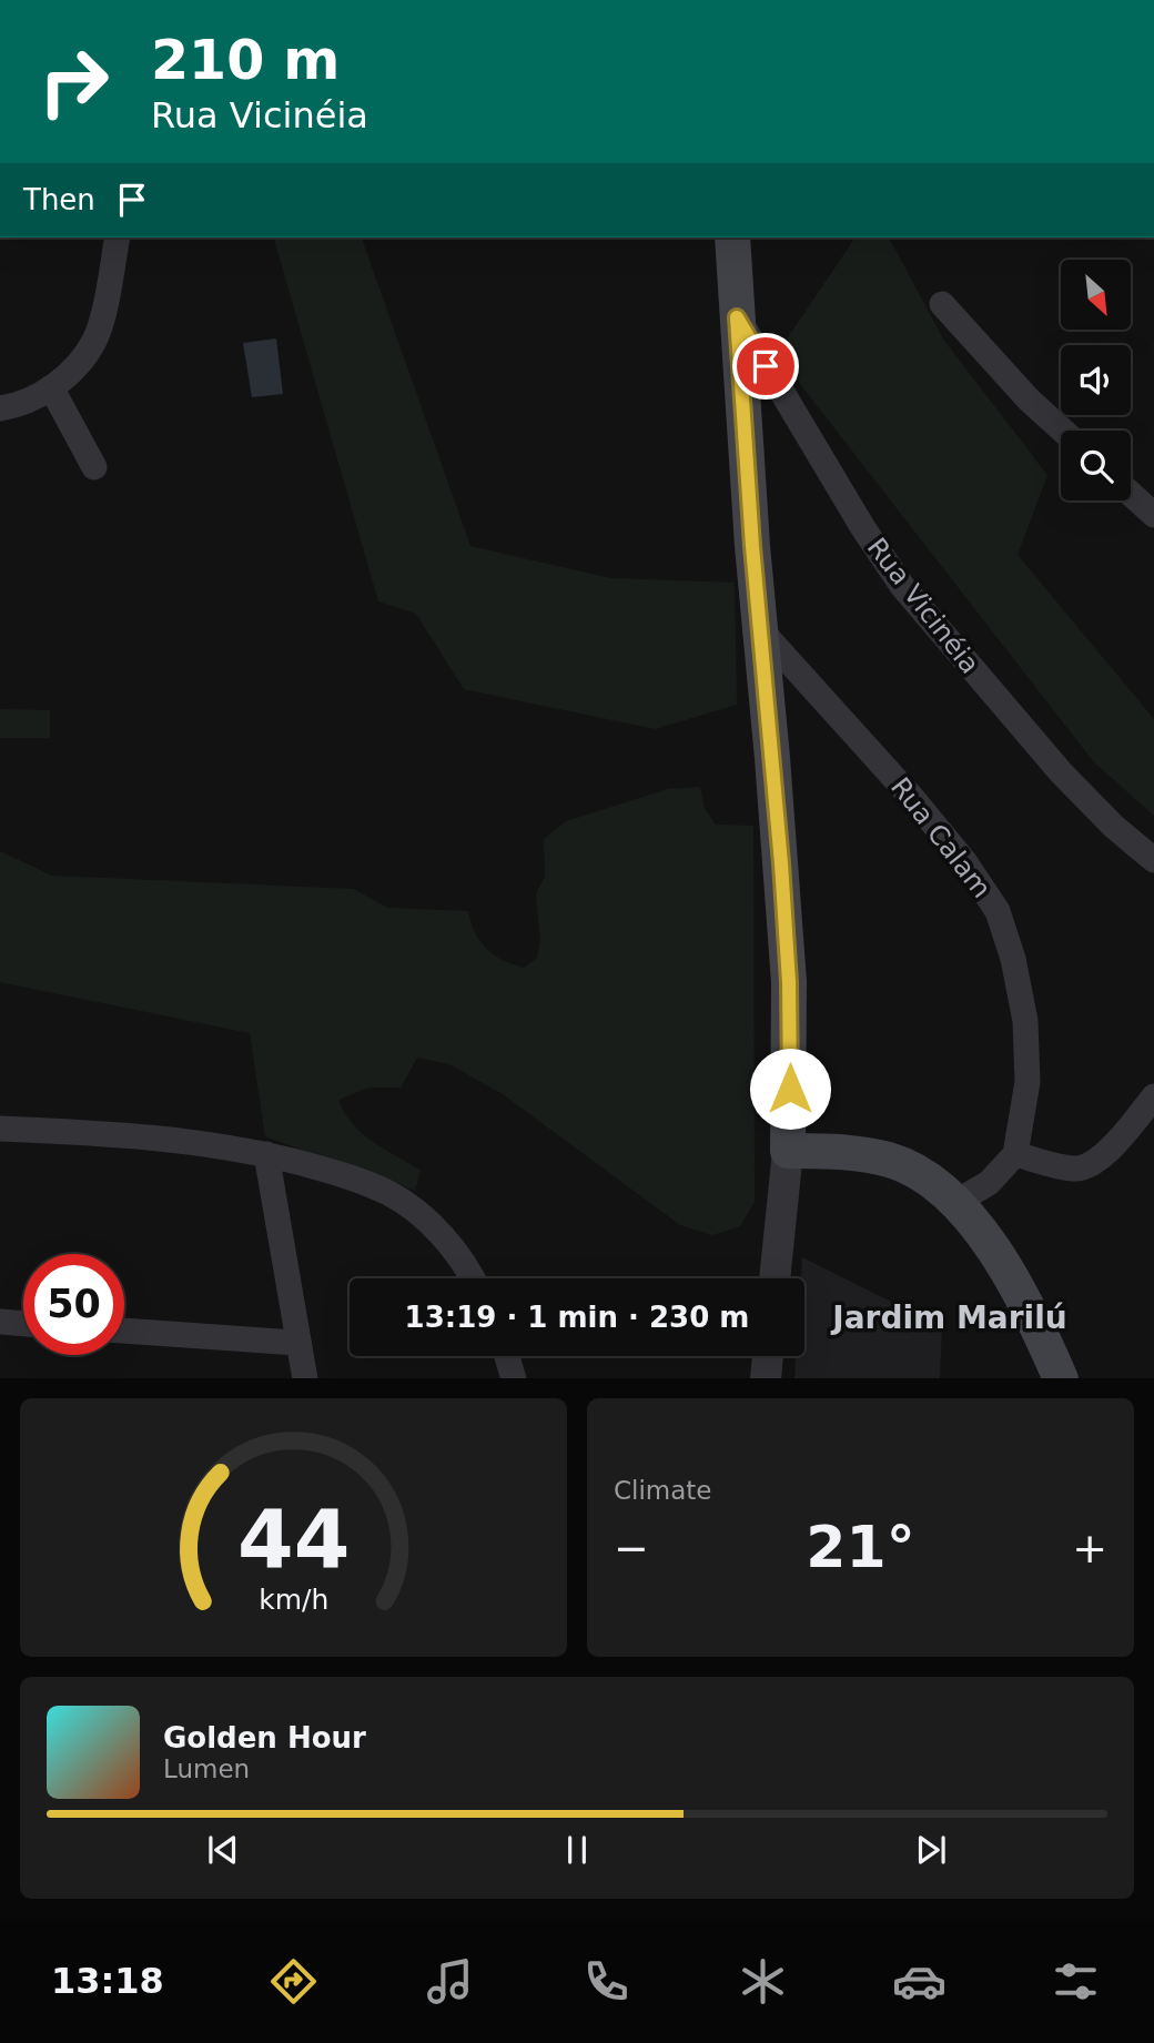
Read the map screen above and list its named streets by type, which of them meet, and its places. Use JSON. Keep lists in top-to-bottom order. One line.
{"streets":{"street":["Rua Vicinéia","Rua Calam"]},"districts":["Jardim Marilú"],"north":"bottom right","page":{"turn":["210 m","Rua Vicinéia"],"then":"Then","limit":"50","trip":"13:19 · 1 min · 230 m","tile":"Climate","heat":["−","21°","+"],"song":["Golden Hour","Lumen"],"tabs":"13:18","gauge":["44","km/h"]}}
